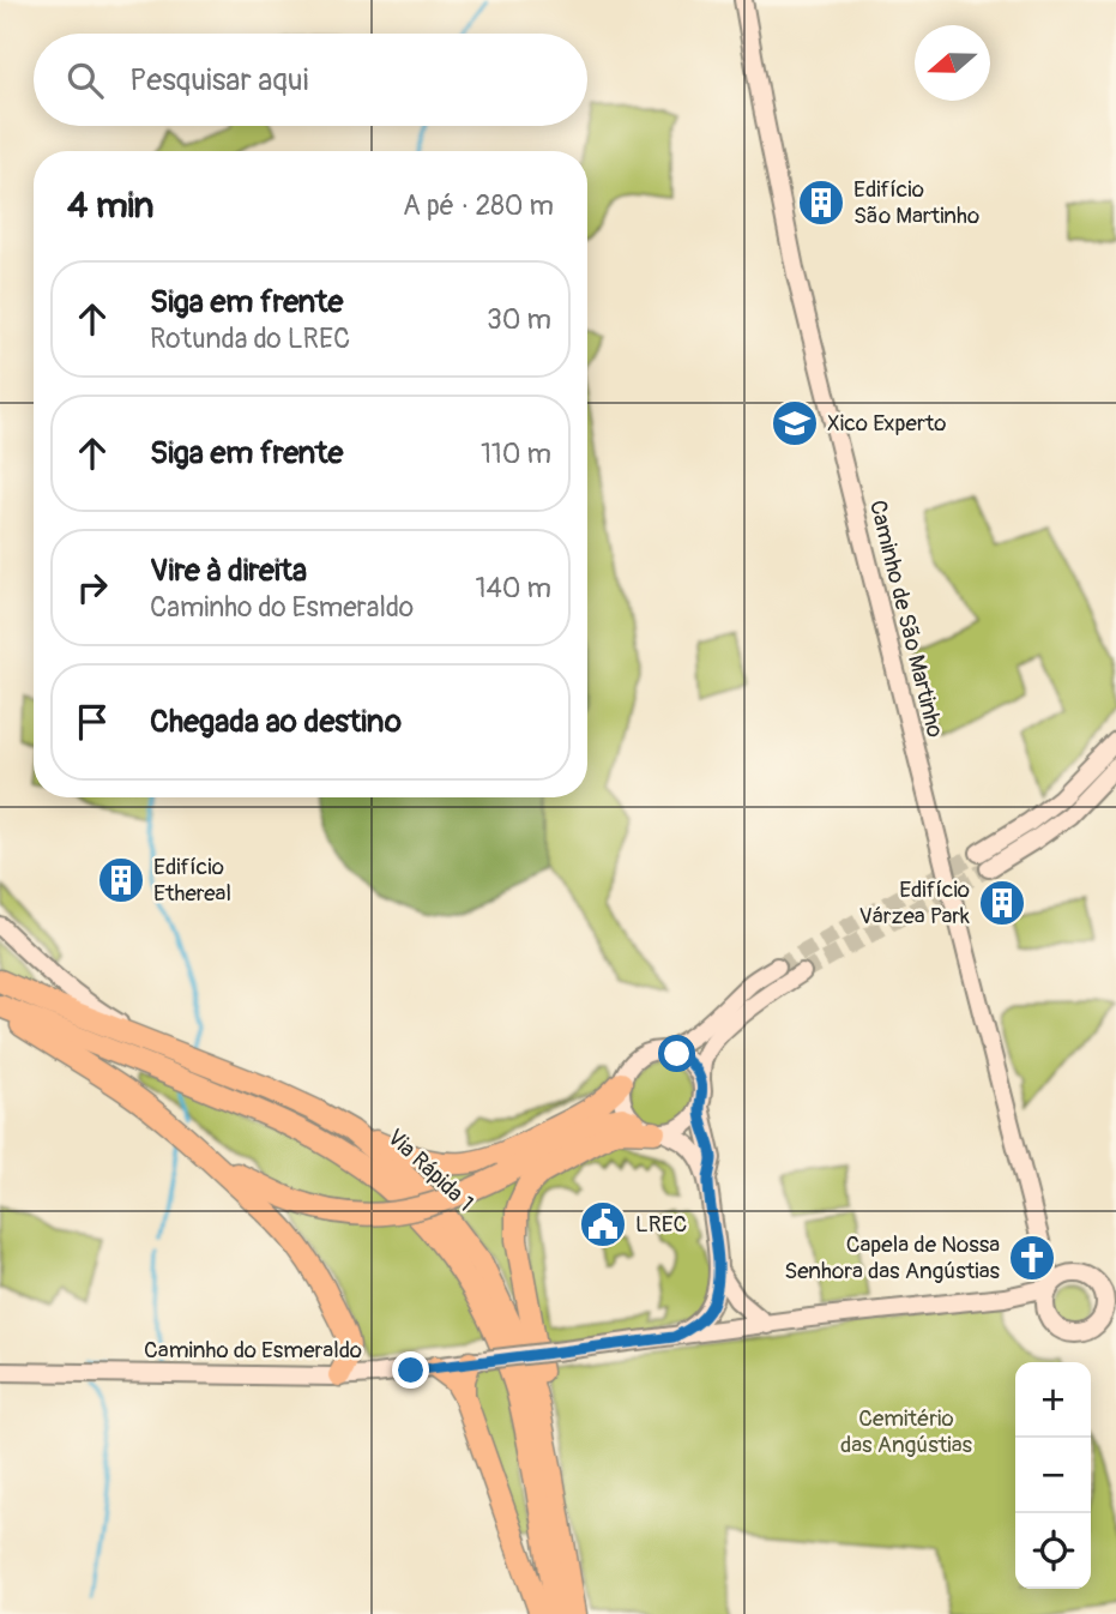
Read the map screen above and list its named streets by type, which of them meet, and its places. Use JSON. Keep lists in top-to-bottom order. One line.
{"streets":{"highway":["Via Rápida 1"],"main road":["Caminho de São Martinho","Caminho do Esmeraldo"]},"crossings":[["Caminho de São Martinho","Caminho do Esmeraldo"]],"parks":["Cemitério das Angústias"],"places":{"building":["Edifício São Martinho","Edifício Ethereal","Edifício Várzea Park"],"school or university":["Xico Experto"],"public building":["LREC"],"church":["Capela de Nossa Senhora das Angústias"]},"north":"left","page":{"search":"Pesquisar aqui","heading":["4 min","A pé · 280 m"],"list":[["Siga em frente","Rotunda do LREC","30 m"],["Siga em frente","110 m"],["Vire à direita","Caminho do Esmeraldo","140 m"],"Chegada ao destino"],"map_buttons":["+","−"]}}
